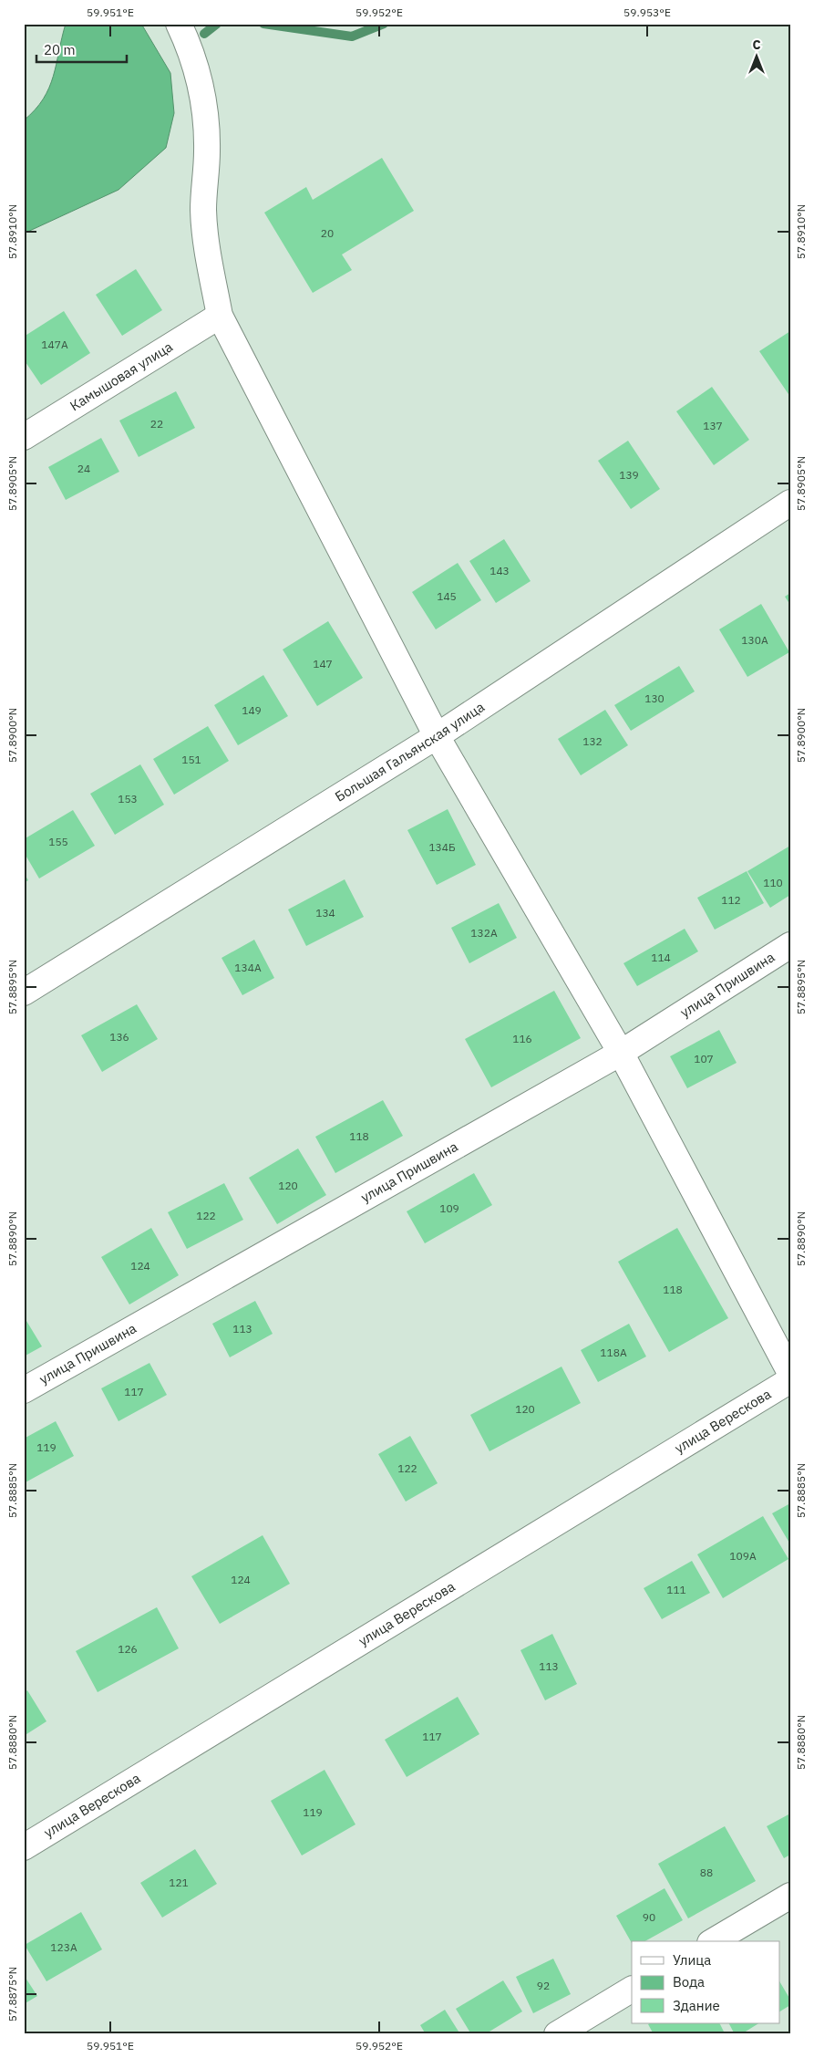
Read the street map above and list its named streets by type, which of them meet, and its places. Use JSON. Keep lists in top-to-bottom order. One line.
{"streets":{"street":["Камышовая улица","Большая Гальянская улица","улица Пришвина","улица Верескова"]},"house_numbers":["20","147А","22","137","24","139","143","145","130А","147","130","149","132","151","153","155","134Б","110","112","134","132А","114","134А","136","116","107","118","120","109","122","124","118","113","118А","117","120","119","122","109А","124","111","126","113","117","119","88","121","90","123А","92"],"legend":["Улица","Вода","Здание"],"scale_bar":"20 m","north":"top","coordinates":["59.951°E","59.952°E","59.953°E","57.8910°N","57.8905°N","57.8900°N","57.8895°N","57.8890°N","57.8885°N","57.8880°N","57.8875°N"]}
